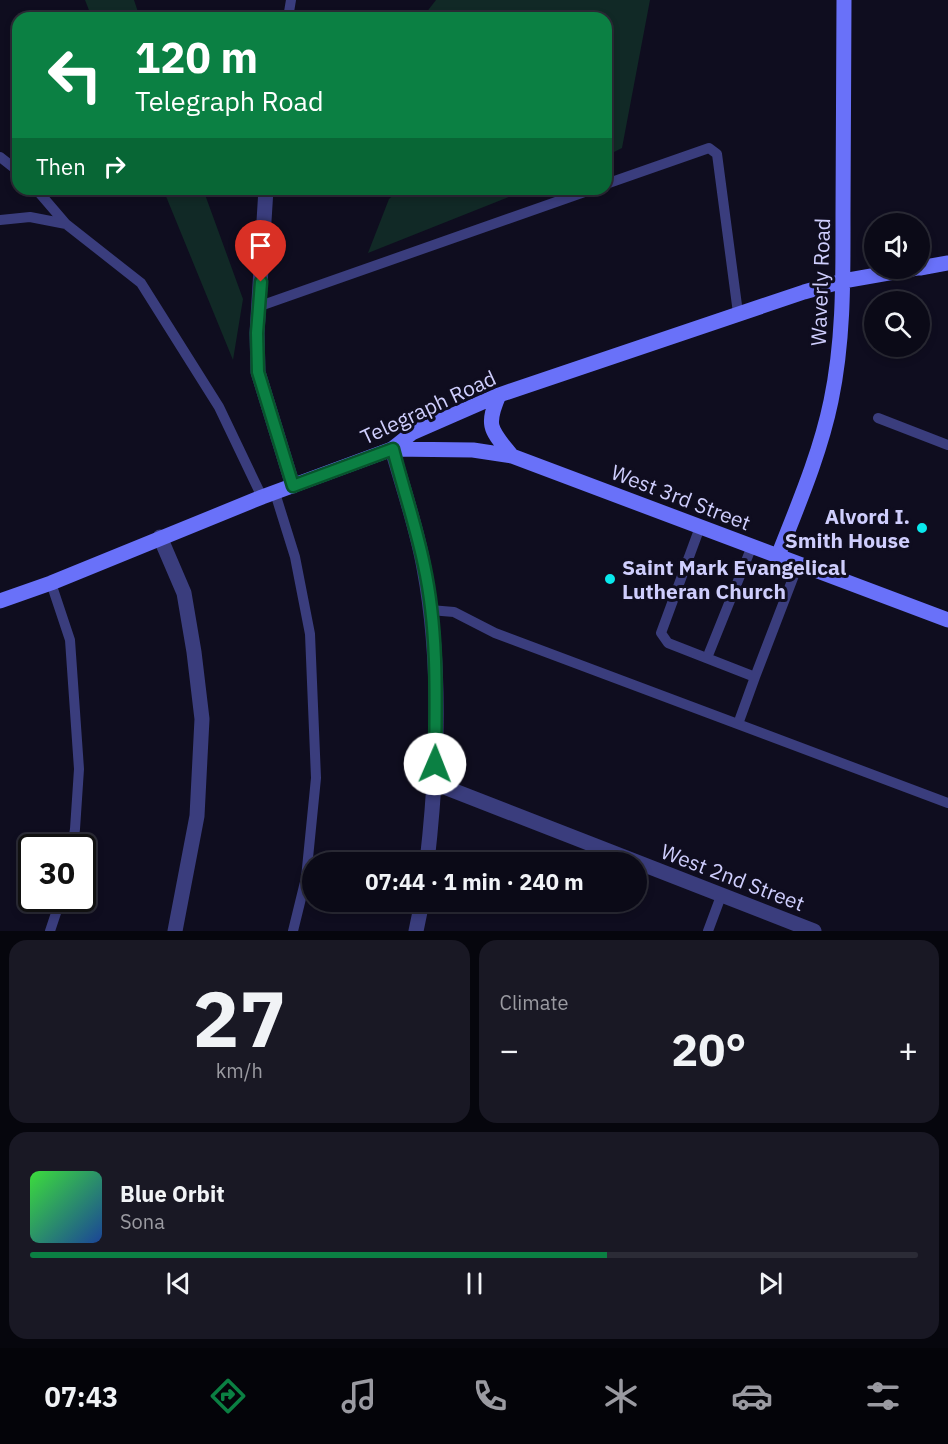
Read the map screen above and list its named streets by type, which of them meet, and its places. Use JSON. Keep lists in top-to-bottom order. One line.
{"streets":{"street":["Waverly Road","Telegraph Road","West 3rd Street","West 2nd Street"]},"crossings":[["Waverly Road","Telegraph Road"],["Waverly Road","West 3rd Street"],["Telegraph Road","West 3rd Street"]],"places":["Alvord I. Smith House","Saint Mark Evangelical Lutheran Church"],"page":{"turn":["120 m","Telegraph Road"],"then":"Then","limit":"30","trip":"07:44 · 1 min · 240 m","tile":[["27","km/h"],"Climate"],"heat":["−","20°","+"],"song":["Blue Orbit","Sona"],"tabs":"07:43"}}
